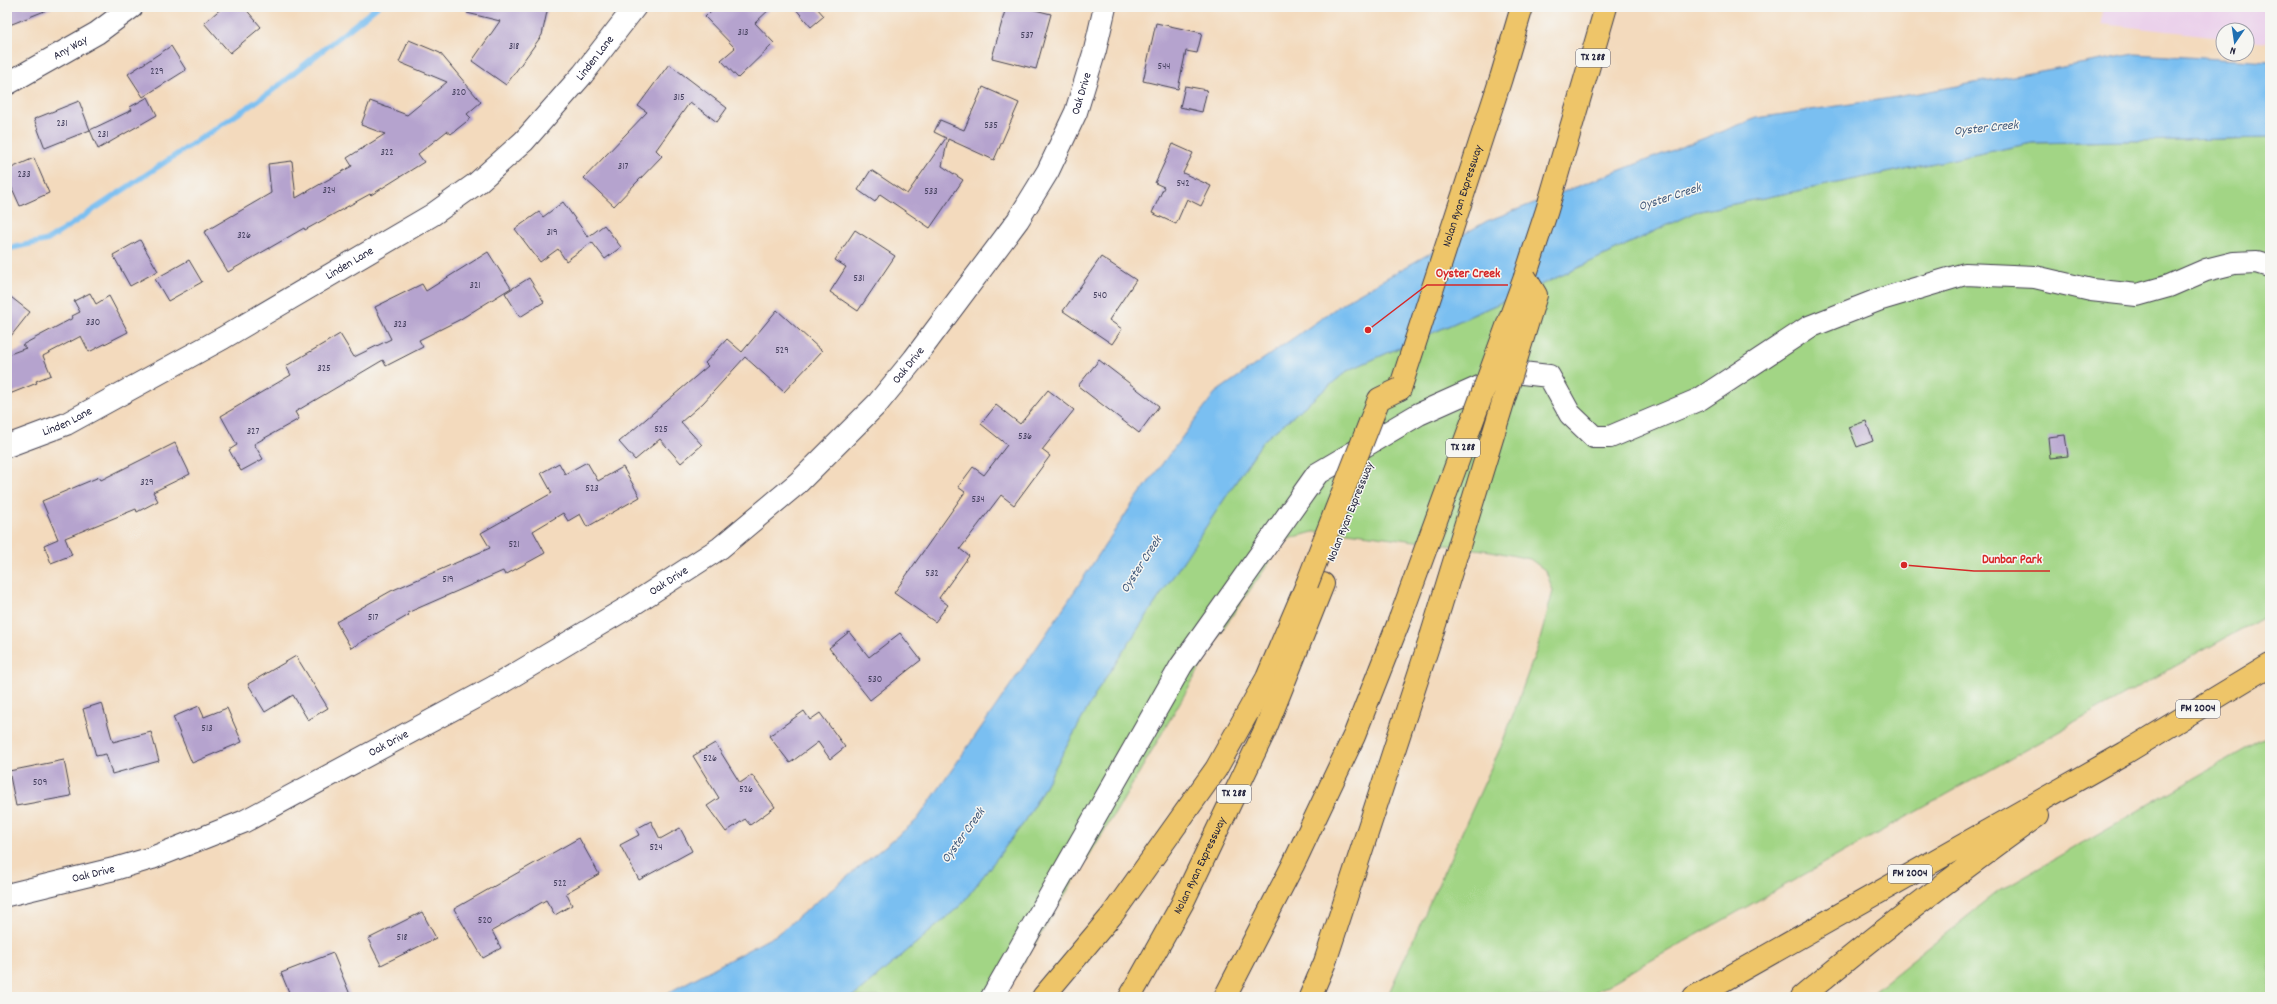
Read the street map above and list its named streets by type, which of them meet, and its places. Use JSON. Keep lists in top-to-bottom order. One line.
{"streets":{"main road":["TX 288","Nolan Ryan Expressway","FM 2004"],"street":["Any Way","Linden Lane","Oak Drive"]},"water":["Oyster Creek"],"places":["Oyster Creek","Dunbar Park"],"house_numbers":["313","537","318","544","229","320","315","231","535","231","322","317","233","542","324","533","319","326","531","321","540","330","323","529","325","525","327","536","329","523","534","521","532","519","517","530","513","526","509","526","524","522","520","518"],"north":"bottom"}
